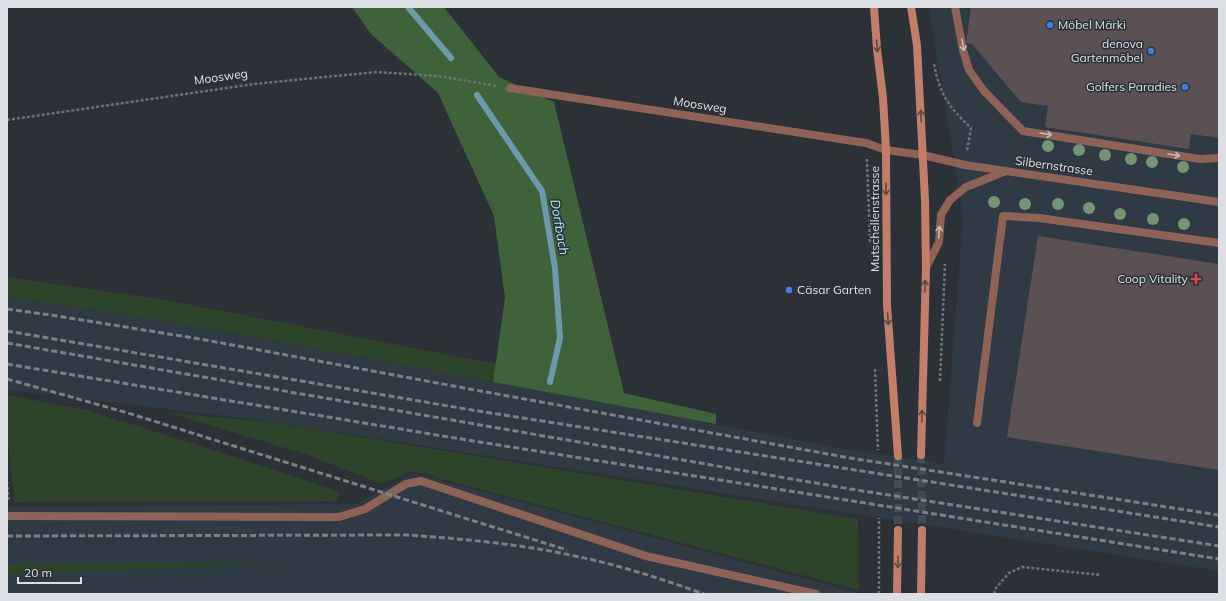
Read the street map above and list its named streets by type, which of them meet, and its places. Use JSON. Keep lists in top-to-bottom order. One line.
{"streets":{"main road":["Mutschellenstrasse"],"street":["Moosweg","Silbernstrasse"]},"crossings":[["Moosweg","Silbernstrasse"],["Moosweg","Mutschellenstrasse"],["Silbernstrasse","Mutschellenstrasse"]],"water":["Dorfbach"],"places":{"other":["Möbel Märki","denova Gartenmöbel","Golfers Paradies","Cäsar Garten"],"health":["Coop Vitality"]},"scale_bar":"20 m"}
